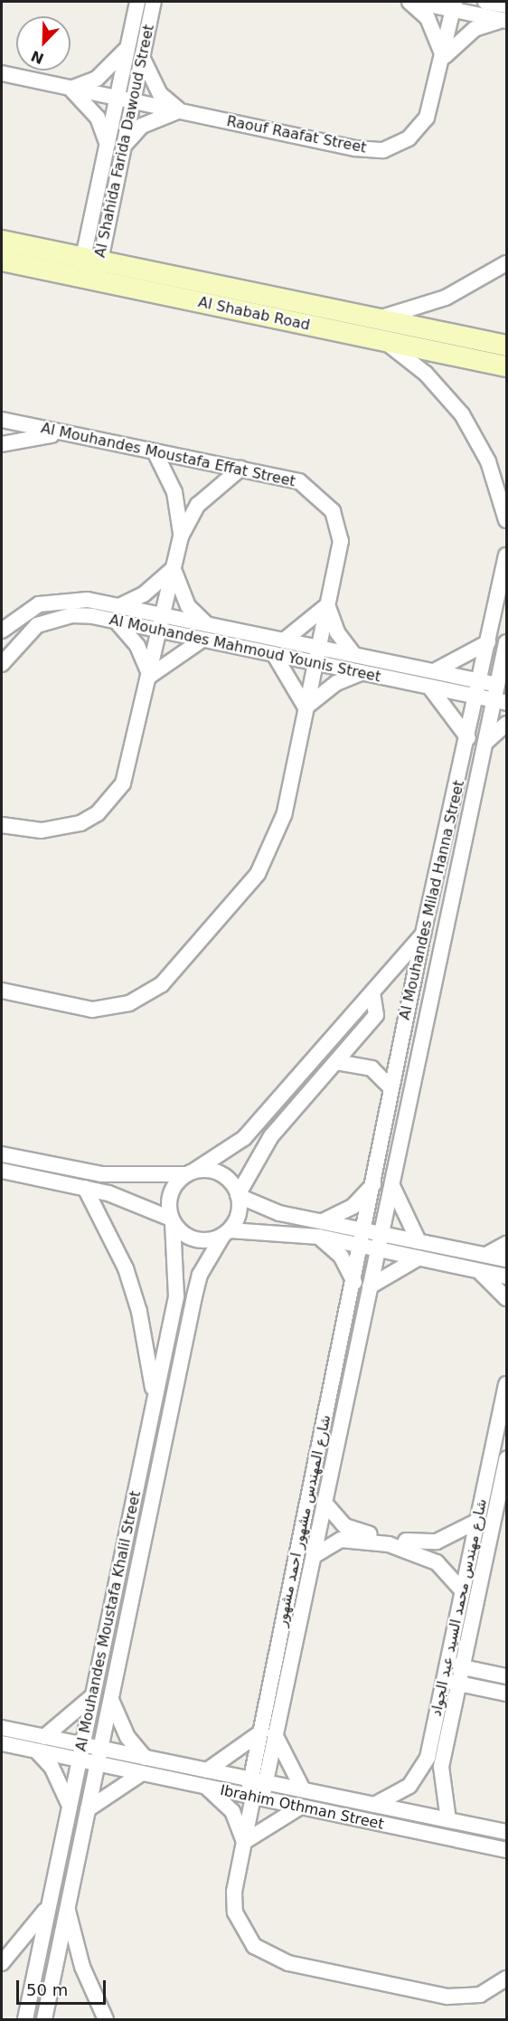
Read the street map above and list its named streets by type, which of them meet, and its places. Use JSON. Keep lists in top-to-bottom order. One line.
{"streets":{"main road":["Al Shabab Road"],"street":["Raouf Raafat Street","Al Shahida Farida Dawoud Street","Al Mouhandes Moustafa Effat Street","Al Mouhandes Mahmoud Younis Street","Al Mouhandes Milad Hanna Street","شارع المهندس مشهور احمد مشهور","شارع مهندس محمد السيد عبد الجواد","Al Mouhandes Moustafa Khalil Street","Ibrahim Othman Street"]},"crossings":[["Raouf Raafat Street","Al Shahida Farida Dawoud Street"],["Al Shahida Farida Dawoud Street","Al Shabab Road"],["Al Mouhandes Moustafa Effat Street","Al Mouhandes Mahmoud Younis Street"],["Al Mouhandes Mahmoud Younis Street","Al Mouhandes Milad Hanna Street"],["Al Mouhandes Milad Hanna Street","شارع المهندس مشهور احمد مشهور"],["شارع المهندس مشهور احمد مشهور","Ibrahim Othman Street"],["شارع مهندس محمد السيد عبد الجواد","Ibrahim Othman Street"],["Al Mouhandes Moustafa Khalil Street","Ibrahim Othman Street"]],"scale_bar":"50 m","north":"bottom left"}
